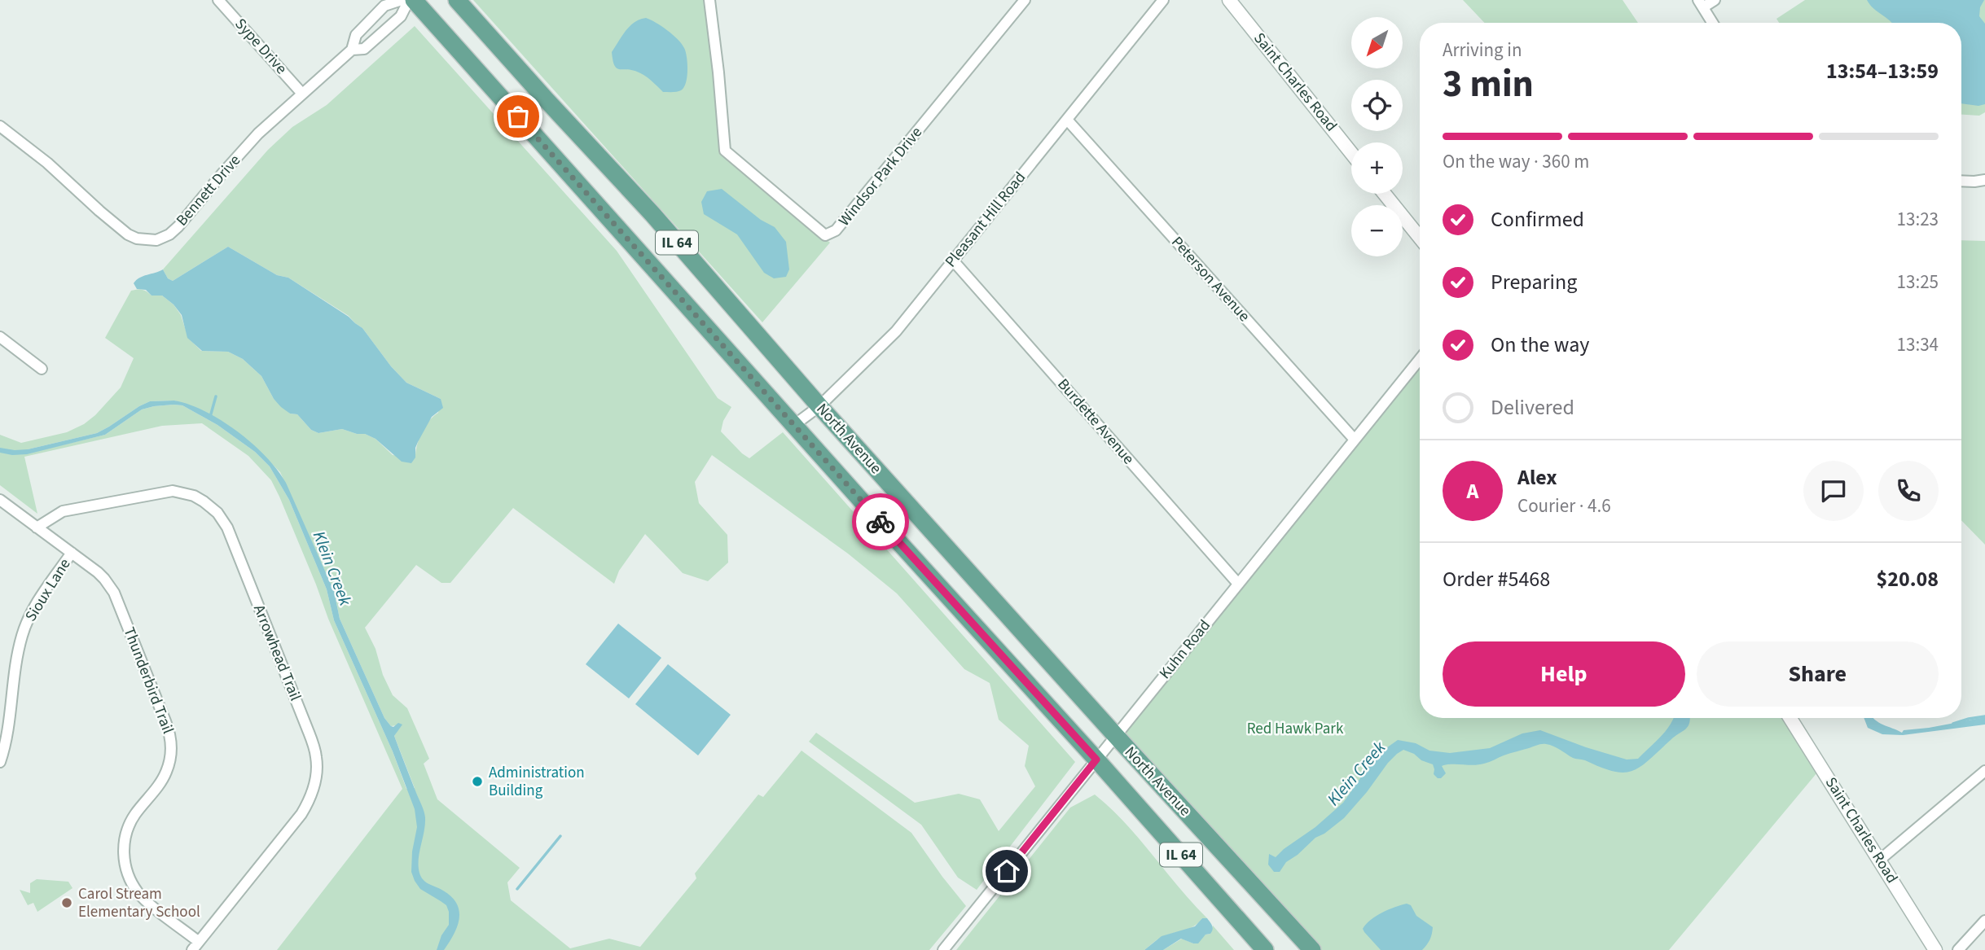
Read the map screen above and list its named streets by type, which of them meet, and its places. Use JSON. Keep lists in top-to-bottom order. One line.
{"streets":{"main road":["IL 64","North Avenue"],"street":["Sype Drive","Saint Charles Road","Windsor Park Drive","Bennett Drive","Pleasant Hill Road","Peterson Avenue","Burdette Avenue","Sioux Lane","Kuhn Road","Arrowhead Trail","Thunderbird Trail"]},"crossings":[["Sype Drive","Bennett Drive"],["Bennett Drive","North Avenue"],["Pleasant Hill Road","Peterson Avenue"],["Pleasant Hill Road","Burdette Avenue"],["Pleasant Hill Road","North Avenue"],["Peterson Avenue","Kuhn Road"],["Burdette Avenue","Kuhn Road"],["North Avenue","Kuhn Road"],["Sioux Lane","Thunderbird Trail"],["Arrowhead Trail","Thunderbird Trail"]],"water":["Klein Creek"],"parks":["Red Hawk Park"],"places":["Administration Building","Carol Stream Elementary School"],"north":"bottom left","page":{"map_buttons":["+","−"],"heading":["3 min","Arriving in","13:54–13:59"],"panel":["Alex","Courier · 4.6","Order #5468","$20.08"],"bar":"On the way · 360 m","list":[["Confirmed","13:23"],["Preparing","13:25"],["On the way","13:34"],"Delivered"],"round":"A","buttons":["Help","Share"]}}
